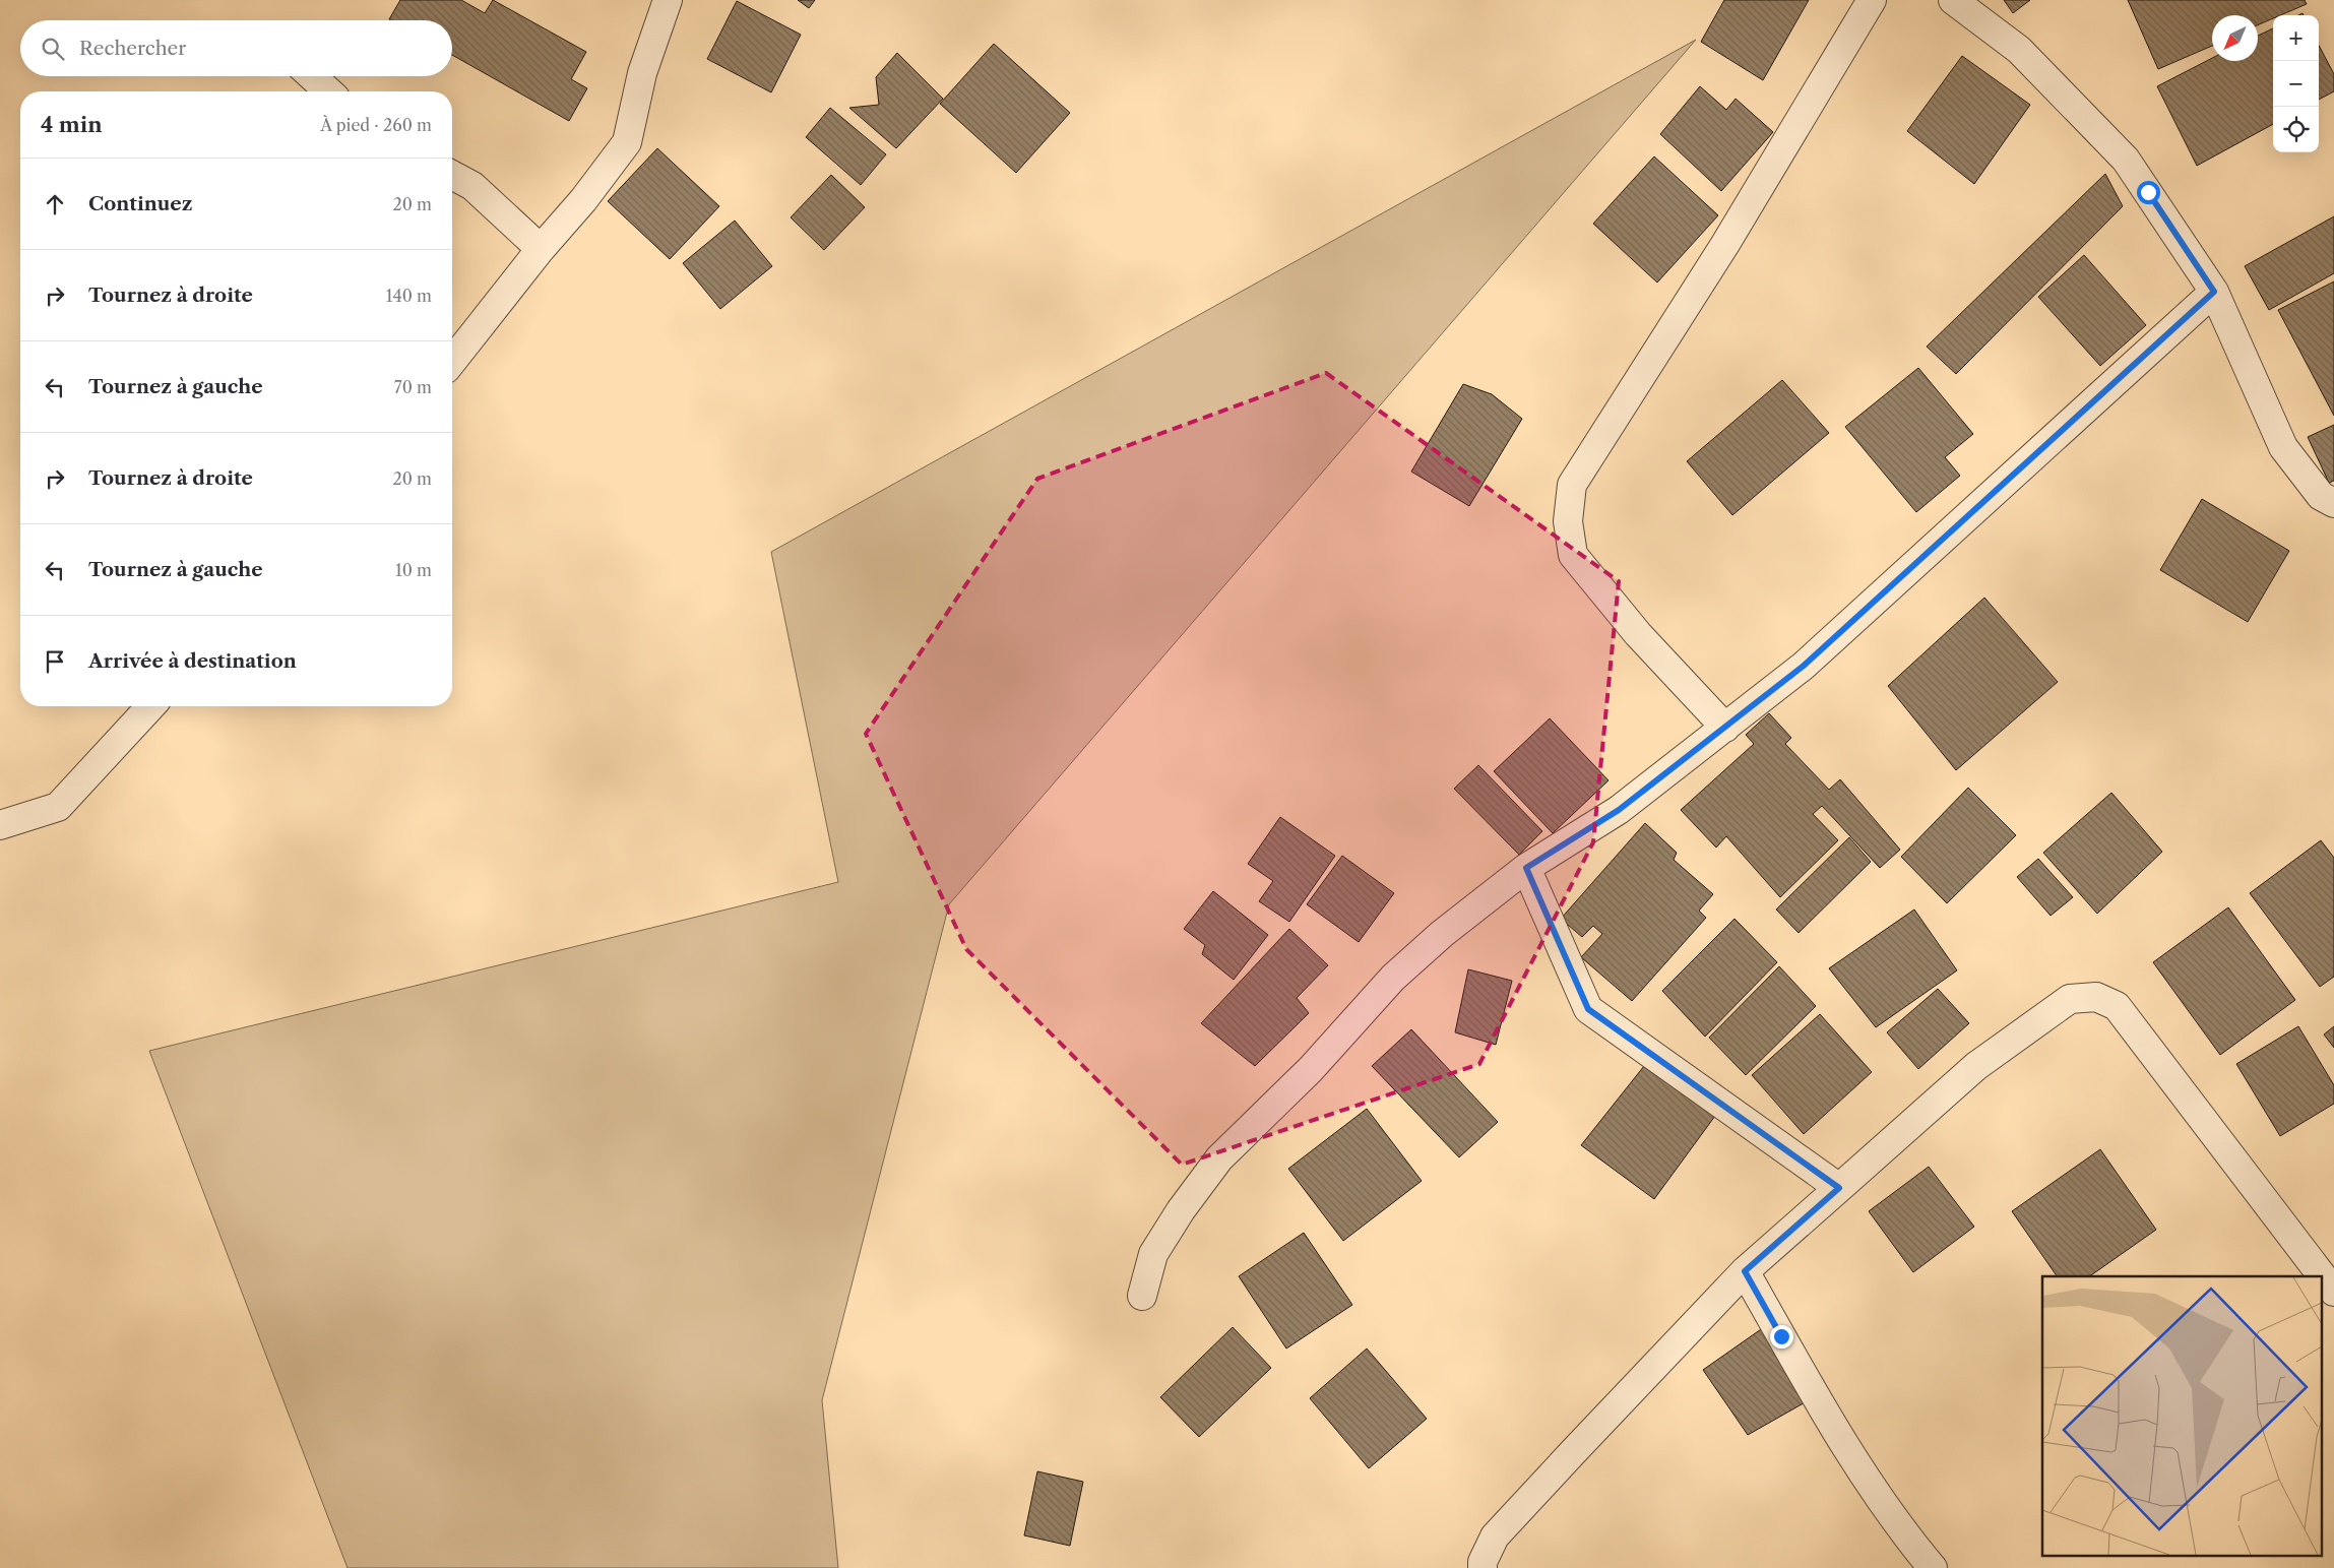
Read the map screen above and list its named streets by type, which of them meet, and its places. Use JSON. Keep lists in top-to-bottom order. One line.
{"north":"bottom left","page":{"map_buttons":["+","−"],"search":"Rechercher","heading":["4 min","À pied · 260 m"],"list":[["Continuez","20 m"],["Tournez à droite","140 m"],["Tournez à gauche","70 m"],["Tournez à droite","20 m"],["Tournez à gauche","10 m"],"Arrivée à destination"]}}
